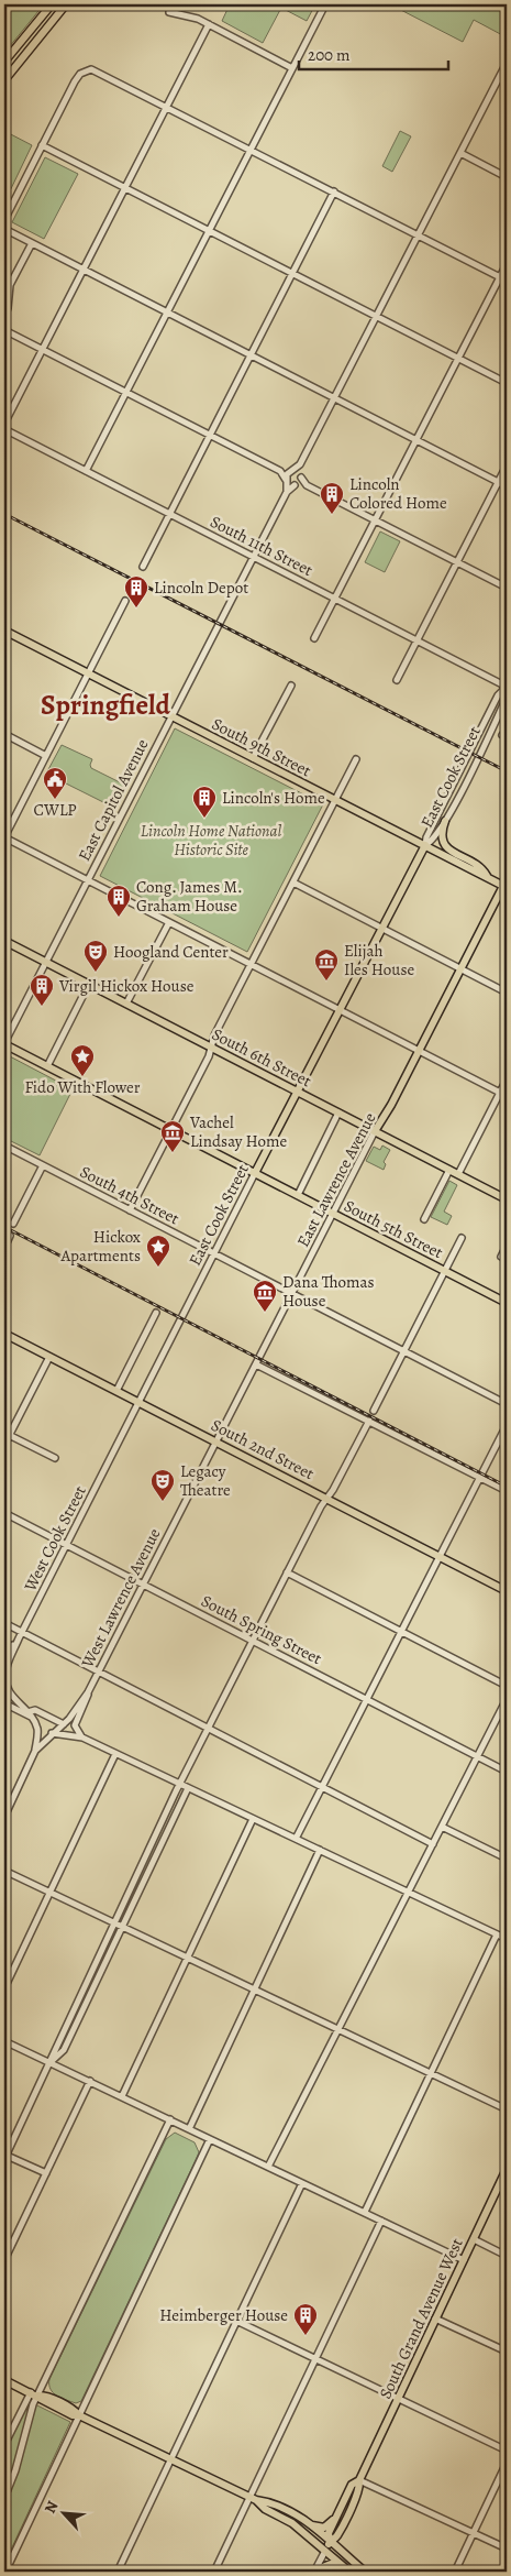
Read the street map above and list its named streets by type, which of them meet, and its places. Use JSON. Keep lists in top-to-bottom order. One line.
{"streets":{"main road":["South 9th Street","East Cook Street","South 6th Street","East Lawrence Avenue","South 5th Street","South 2nd Street","South Grand Avenue West"],"street":["South 11th Street","East Capitol Avenue","South 4th Street","West Cook Street","West Lawrence Avenue","South Spring Street"]},"crossings":[["South 11th Street","East Cook Street"],["South 11th Street","East Capitol Avenue"],["South 9th Street","East Cook Street"],["South 9th Street","East Capitol Avenue"],["South 9th Street","East Lawrence Avenue"],["East Cook Street","South 6th Street"],["East Cook Street","South 4th Street"],["East Cook Street","South 5th Street"],["East Cook Street","South 2nd Street"],["East Cook Street","West Cook Street"],["East Capitol Avenue","South 6th Street"],["East Capitol Avenue","South 5th Street"],["South 6th Street","East Lawrence Avenue"],["East Lawrence Avenue","South 4th Street"],["East Lawrence Avenue","South 5th Street"],["East Lawrence Avenue","South 2nd Street"],["East Lawrence Avenue","West Lawrence Avenue"],["West Cook Street","South Spring Street"],["West Lawrence Avenue","South Spring Street"]],"districts":["Springfield"],"parks":["Lincoln Home National Historic Site"],"places":{"building":["Lincoln Colored Home","Lincoln Depot","Lincoln's Home","Cong. James M. Graham House","Virgil Hickox House","Heimberger House"],"public building":["CWLP"],"theatre":["Hoogland Center","Legacy Theatre"],"museum":["Elijah Iles House","Vachel Lindsay Home","Dana Thomas House"],"place":["Fido With Flower","Hickox Apartments"]},"scale_bar":"200 m","north":"top left"}
